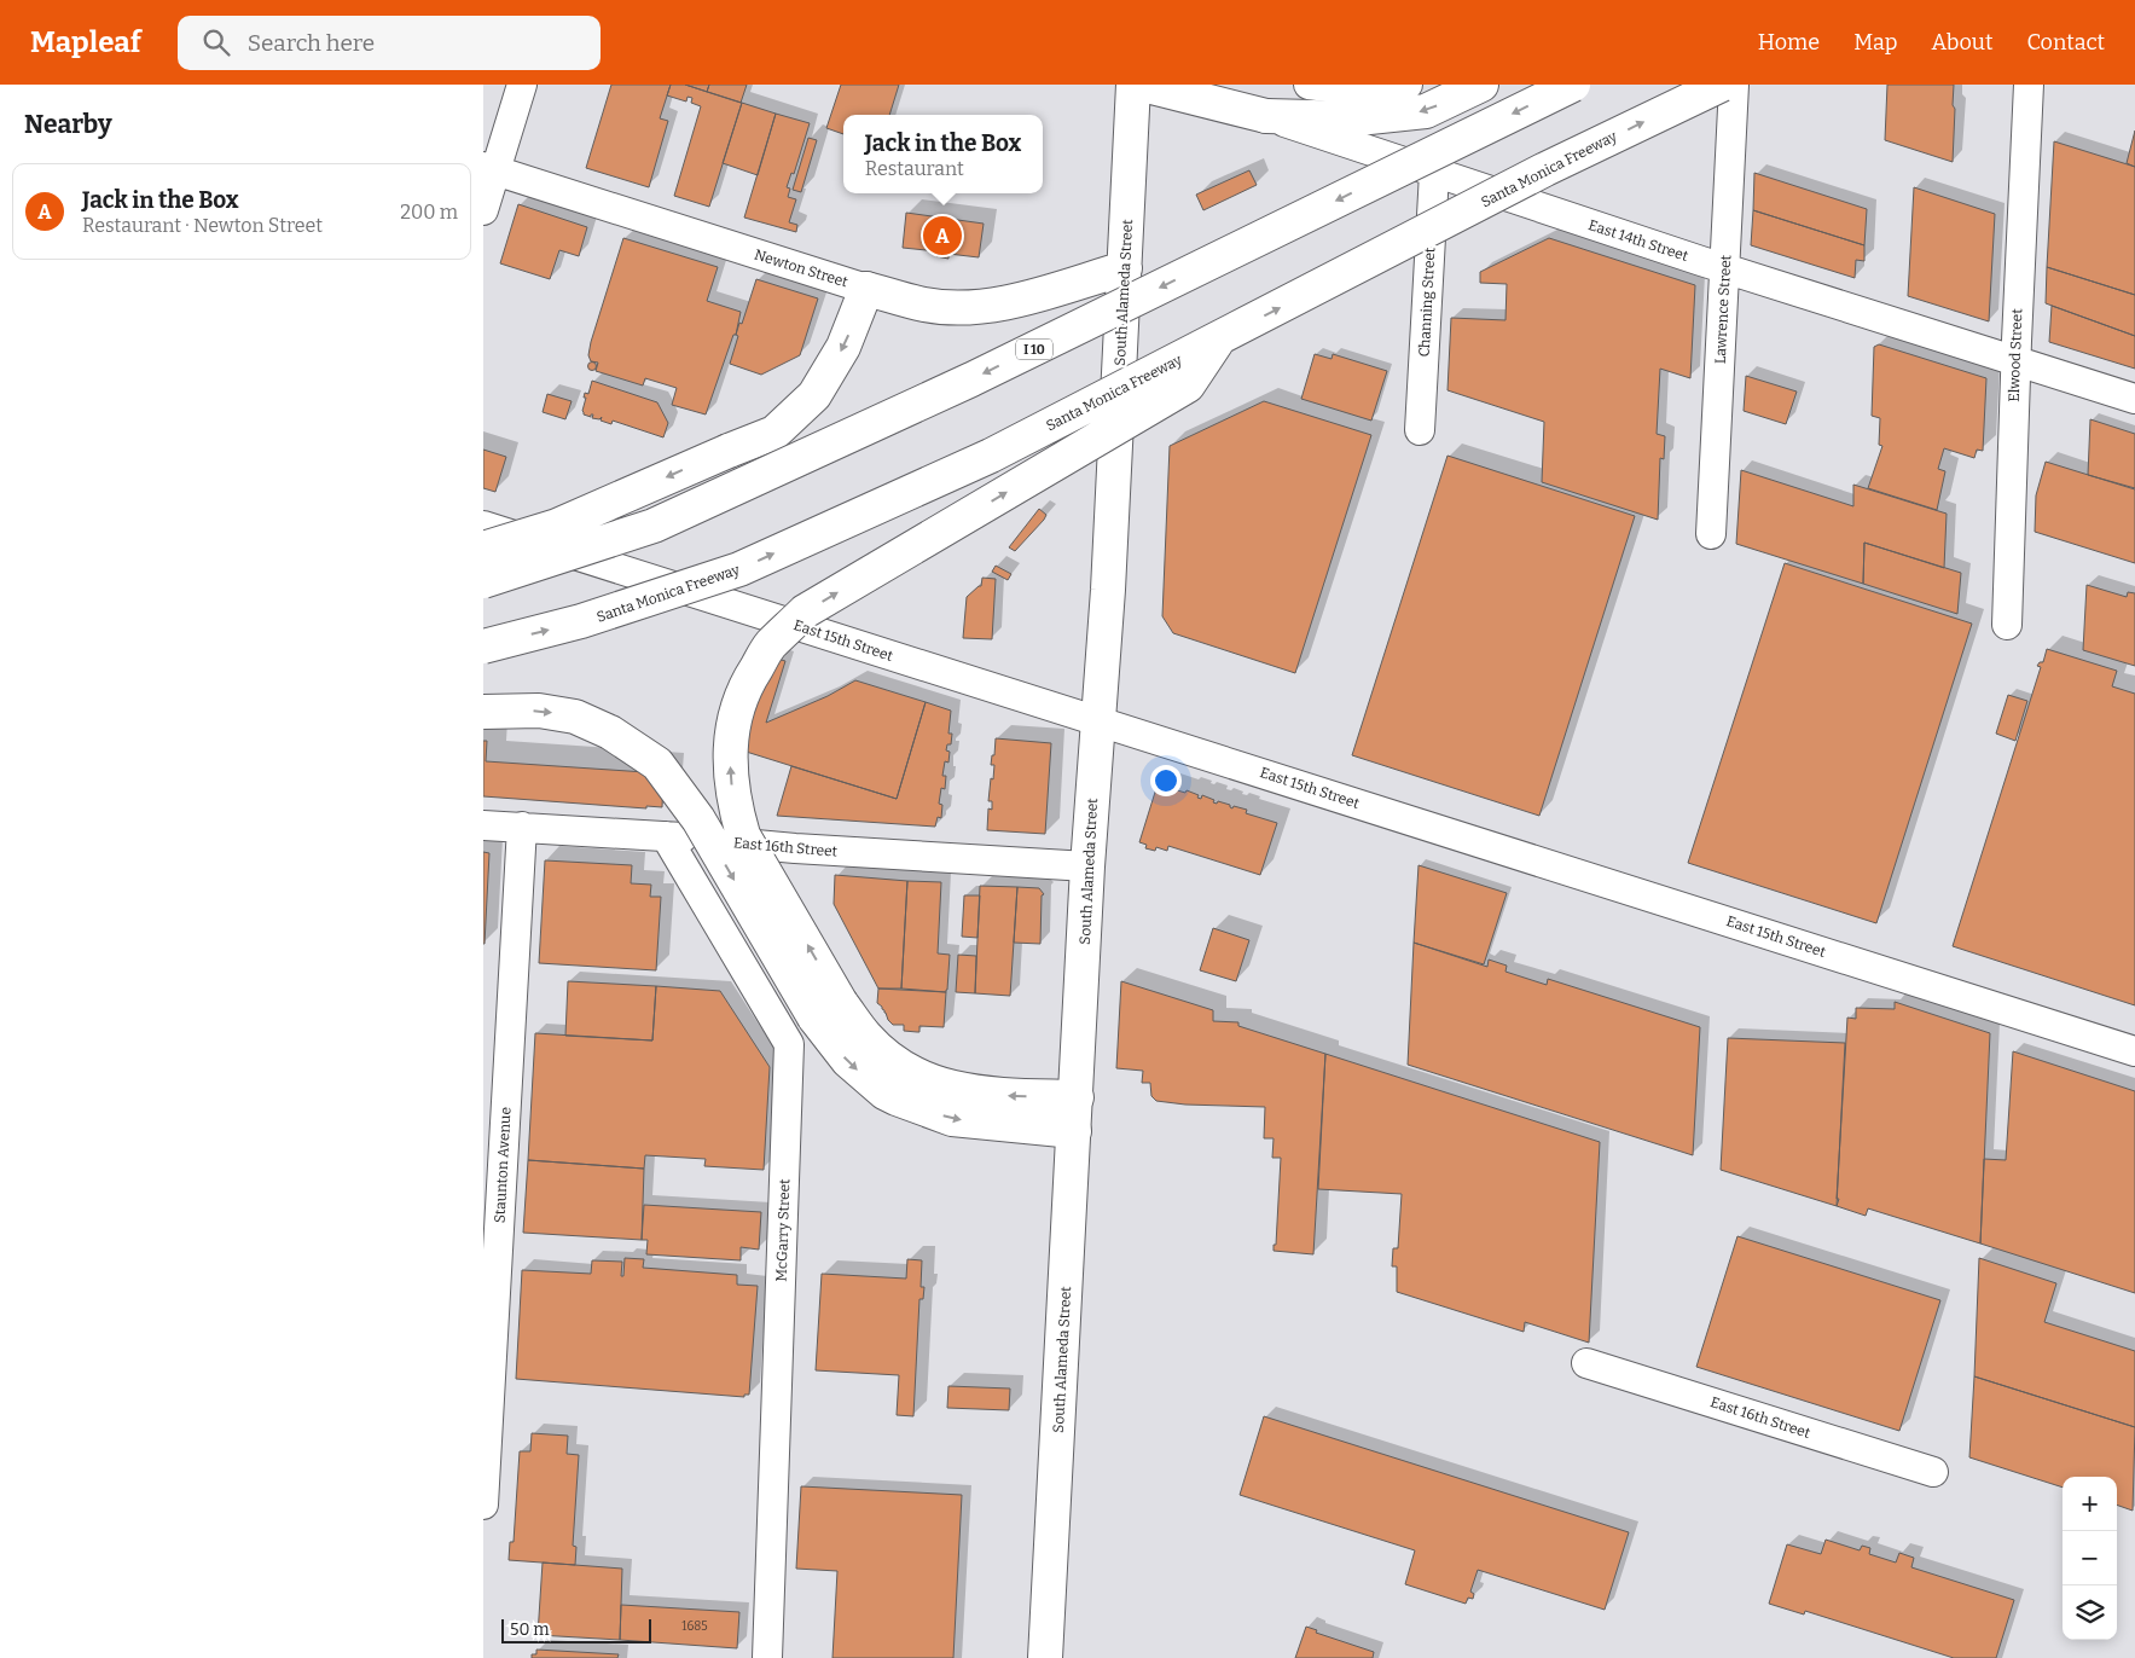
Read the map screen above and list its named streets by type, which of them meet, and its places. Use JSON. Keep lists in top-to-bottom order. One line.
{"streets":{"main road":["Santa Monica Freeway","East 14th Street","Newton Street","South Alameda Street","I 10"],"street":["Channing Street","Lawrence Street","Elwood Street","East 15th Street","East 16th Street","Staunton Avenue","McGarry Street"]},"crossings":[["East 14th Street","Channing Street"],["East 14th Street","Lawrence Street"],["East 14th Street","Elwood Street"],["Newton Street","South Alameda Street"],["South Alameda Street","East 15th Street"],["South Alameda Street","East 16th Street"],["East 16th Street","Staunton Avenue"],["East 16th Street","McGarry Street"]],"house_numbers":["1685"],"scale_bar":"50 m","page":{"header":"Mapleaf","search":"Search here","nav":["Home","Map","About","Contact"],"heading":"Nearby","popup":["Jack in the Box","Restaurant"],"list":[{"mark":"A","name":"Jack in the Box","note":"Restaurant · Newton Street","value":"200 m"}],"pins":"A","map_buttons":["+","−"],"scale":"50 m"}}
